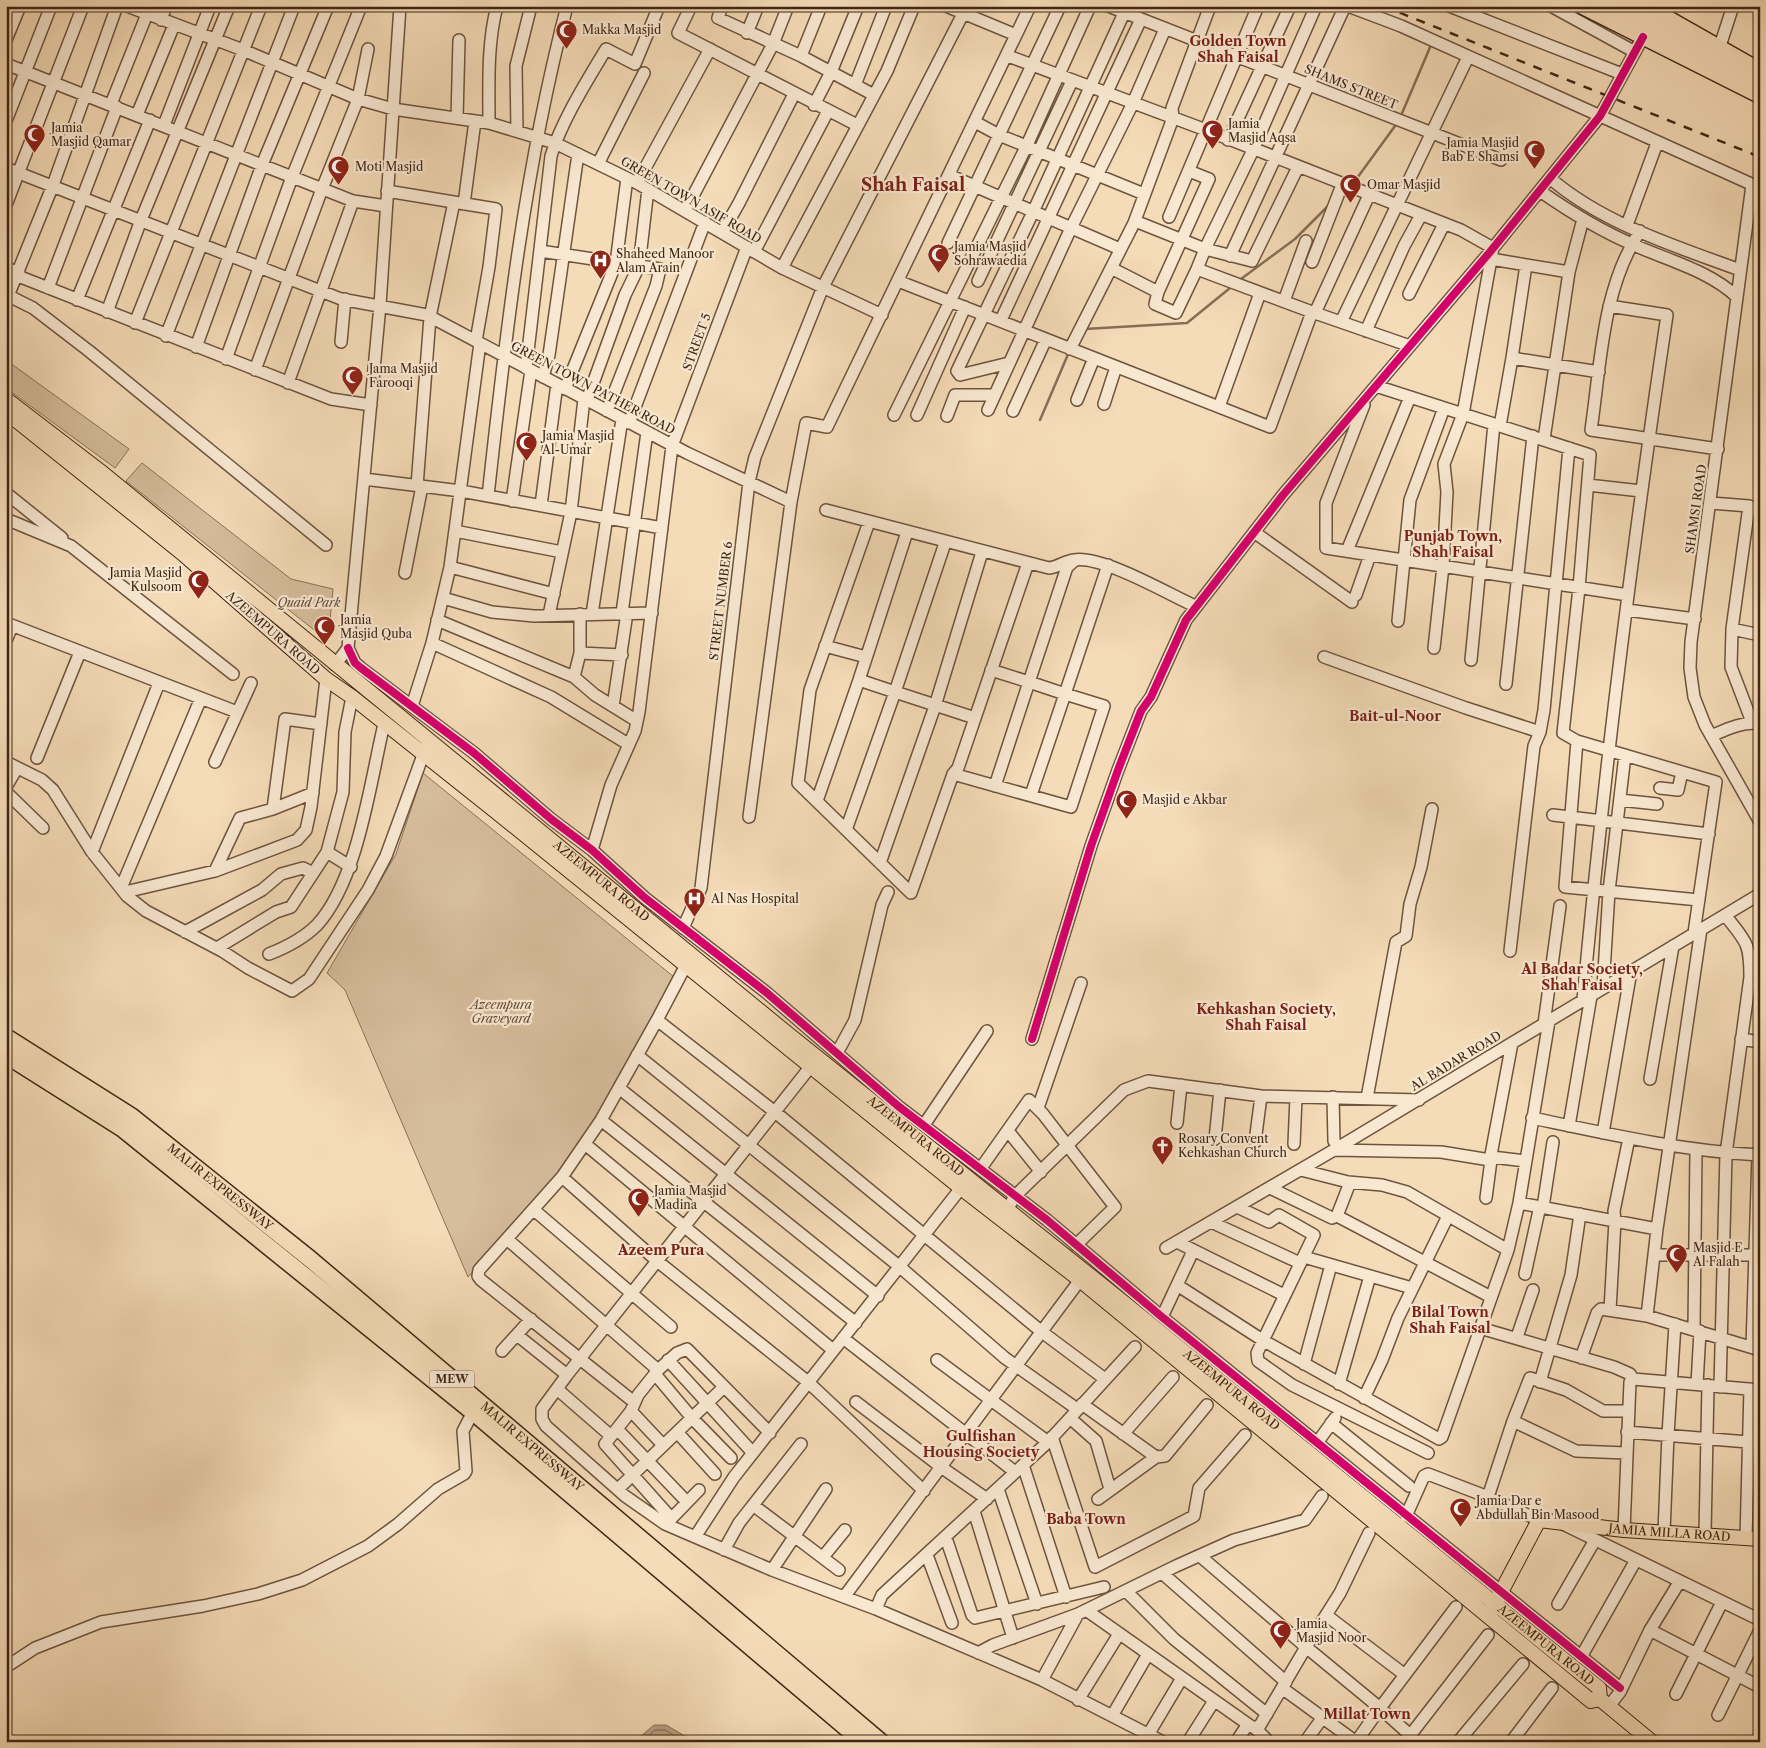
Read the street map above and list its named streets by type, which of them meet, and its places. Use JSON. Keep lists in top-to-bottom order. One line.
{"streets":{"highway":["MALIR EXPRESSWAY","MEW"],"main road":["AZEEMPURA ROAD","JAMIA MILLA ROAD"],"street":["SHAMS STREET","GREEN TOWN ASIF ROAD","STREET 5","GREEN TOWN PATHER ROAD","SHAMSI ROAD","STREET NUMBER 6","AL BADAR ROAD"]},"crossings":[["GREEN TOWN ASIF ROAD","STREET 5"],["GREEN TOWN ASIF ROAD","STREET NUMBER 6"],["STREET 5","GREEN TOWN PATHER ROAD"],["GREEN TOWN PATHER ROAD","STREET NUMBER 6"]],"districts":["Golden Town Shah Faisal","Shah Faisal","Punjab Town, Shah Faisal","Bait-ul-Noor","Al Badar Society, Shah Faisal","Kehkashan Society, Shah Faisal","Azeem Pura","Bilal Town Shah Faisal","Gulfishan Housing Society","Baba Town","Millat Town"],"parks":["Quaid Park","Azeempura Graveyard"],"places":{"mosque":["Makka Masjid","Jamia Masjid Aqsa","Jamia Masjid Qamar","Jamia Masjid Bab E Shamsi","Moti Masjid","Omar Masjid","Jamia Masjid Sohrawaedia","Jama Masjid Farooqi","Jamia Masjid Al-Umar","Jamia Masjid Kulsoom","Jamia Masjid Quba","Masjid e Akbar","Jamia Masjid Madina","Masjid E Al Falah","Jamia Dar e Abdullah Bin Masood","Jamia Masjid Noor"],"hospital":["Shaheed Manoor Alam Arain","Al Nas Hospital"],"church":["Rosary Convent Kehkashan Church"]}}
